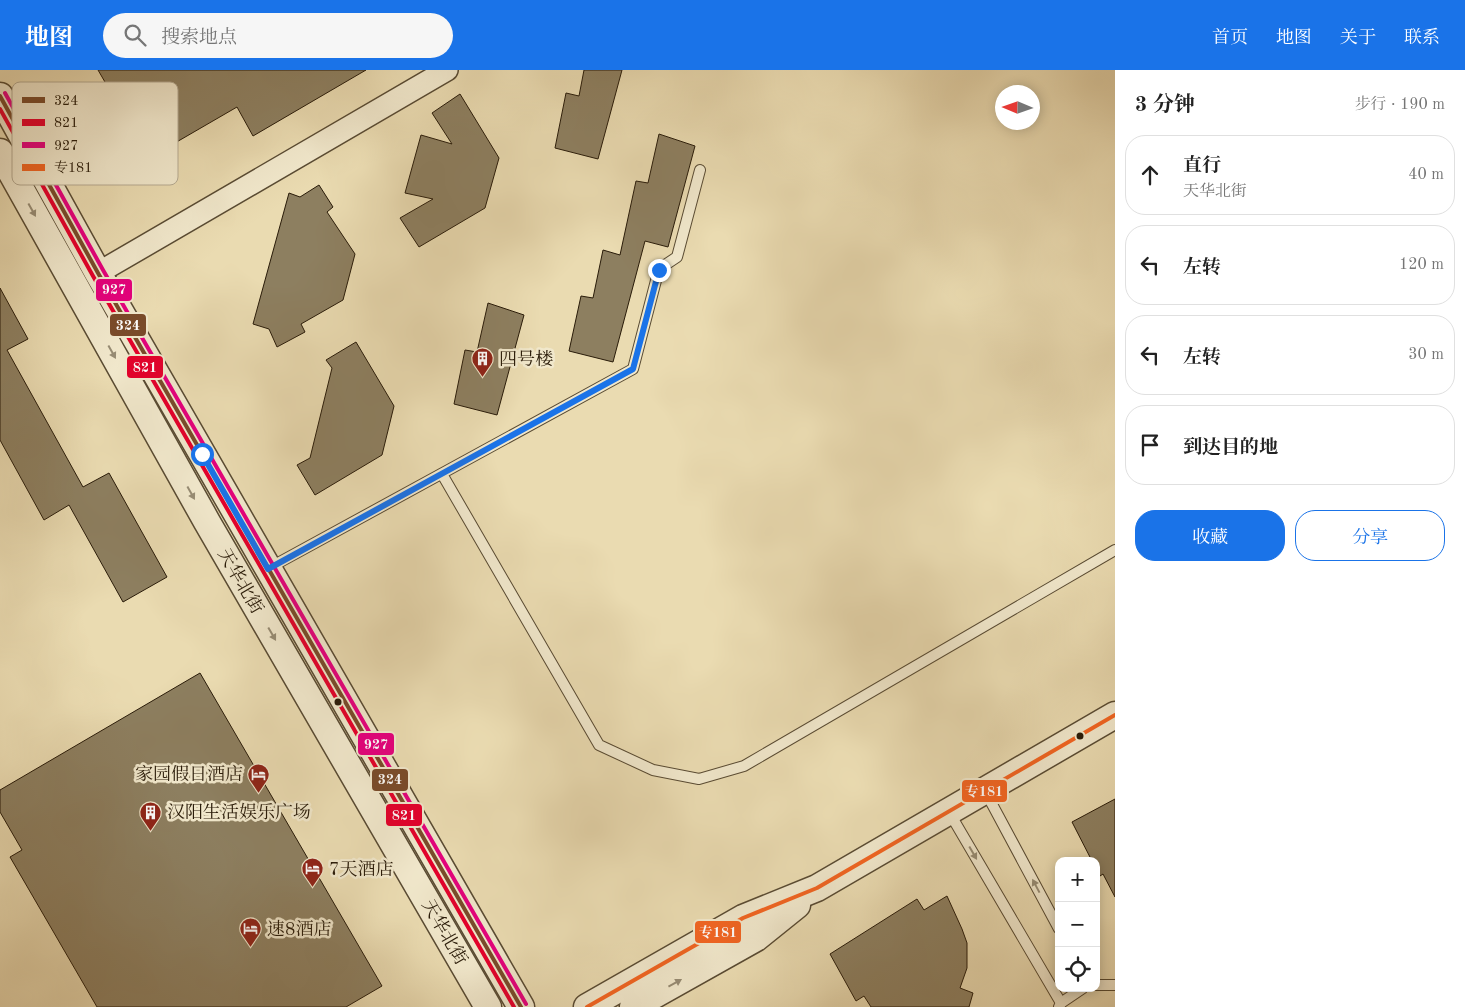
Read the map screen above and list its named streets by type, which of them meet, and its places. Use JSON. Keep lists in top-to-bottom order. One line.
{"streets":{"street":["天华北街"]},"places":{"building":["四号楼","汉阳生活娱乐广场"],"hotel":["家园假日酒店","7天酒店","速8酒店"]},"lines":["transit line 927","transit line 324","transit line 821","transit line 专181"],"legend":["324","821","927","专181"],"north":"left","page":{"header":"地图","search":"搜索地点","nav":["首页","地图","关于","联系"],"heading":["3 分钟","步行 · 190 m"],"list":[["直行","天华北街","40 m"],["左转","120 m"],["左转","30 m"],"到达目的地"],"buttons":["收藏","分享"],"map_buttons":["+","−"]}}
